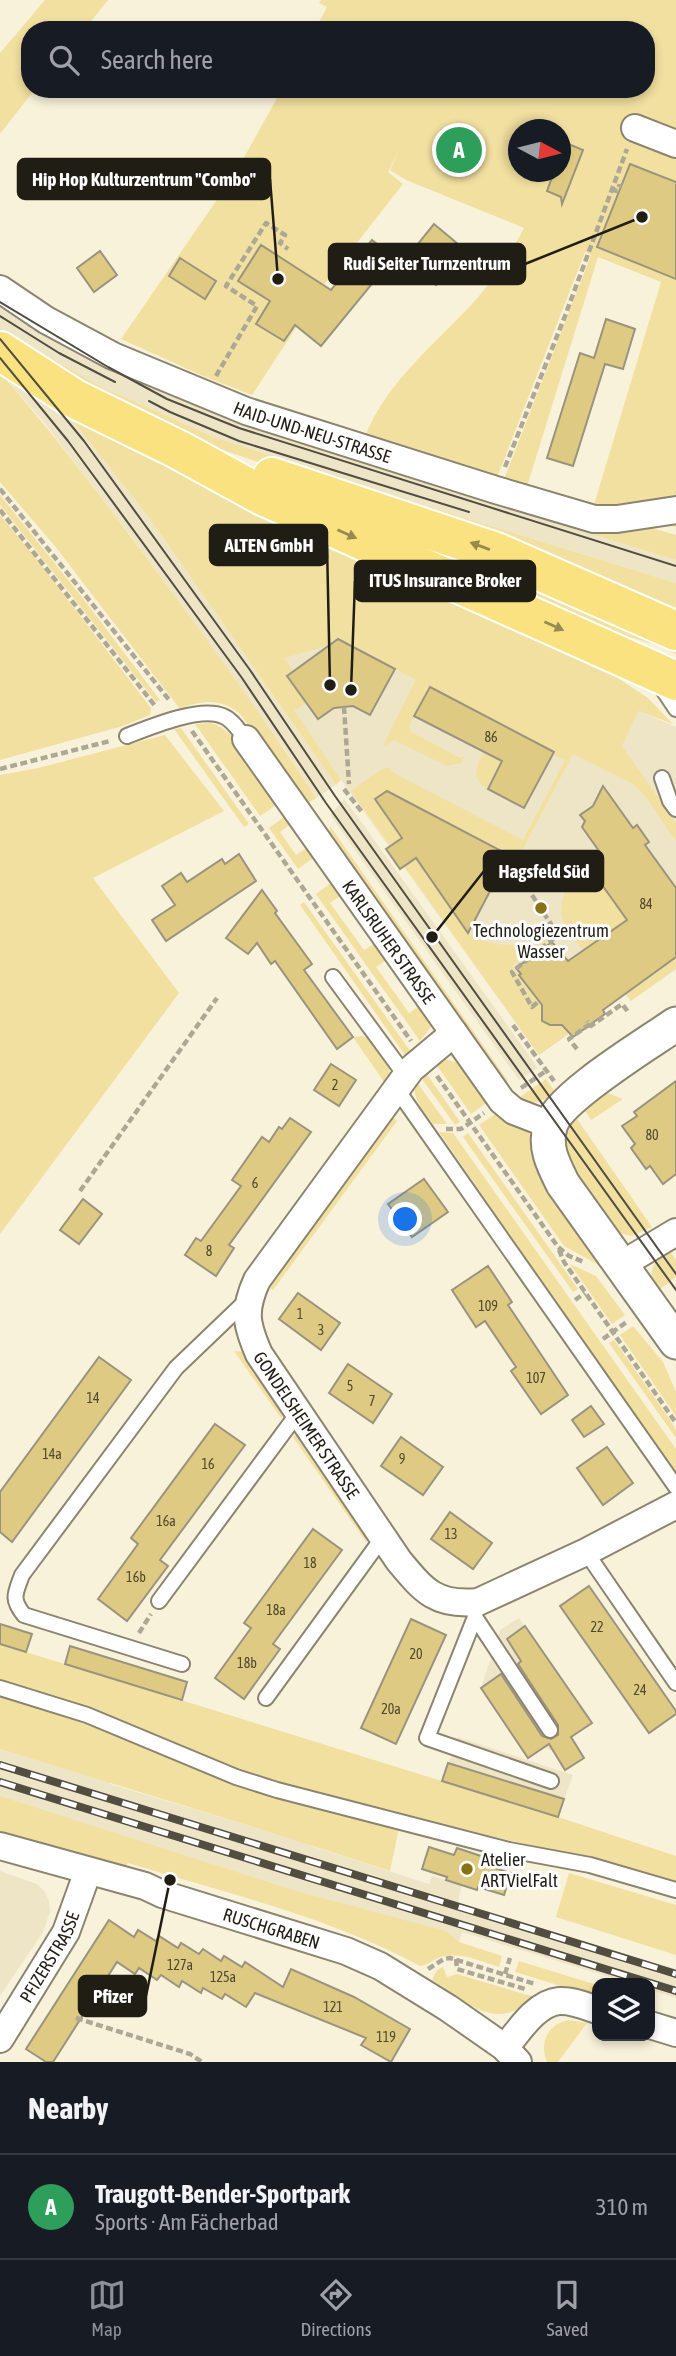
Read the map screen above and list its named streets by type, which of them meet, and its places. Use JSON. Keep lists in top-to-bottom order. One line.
{"streets":{"street":["HAID-UND-NEU-STRASSE","KARLSRUHER STRASSE","GONDELSHEIMER STRASSE","RUSCHGRABEN","PFIZERSTRASSE"]},"crossings":[["RUSCHGRABEN","PFIZERSTRASSE"]],"places":["Rudi Seiter Turnzentrum","Hip Hop Kulturzentrum \"Combo\"","ALTEN GmbH","ITUS Insurance Broker","Technologiezentrum Wasser","Hagsfeld Süd","Atelier ARTVielFalt","Pfizer"],"house_numbers":["86","84","2","80","6","8","109","1","3","107","5","14","7","14a","9","16","16a","13","18","16b","18a","22","20","18b","24","20a","127a","125a","121","119"],"north":"right","page":{"search":"Search here","pins":"A","heading":"Nearby","list":[{"mark":"A","name":"Traugott-Bender-Sportpark","note":"Sports · Am Fächerbad","value":"310 m"}],"nav":["Map","Directions","Saved"]}}
